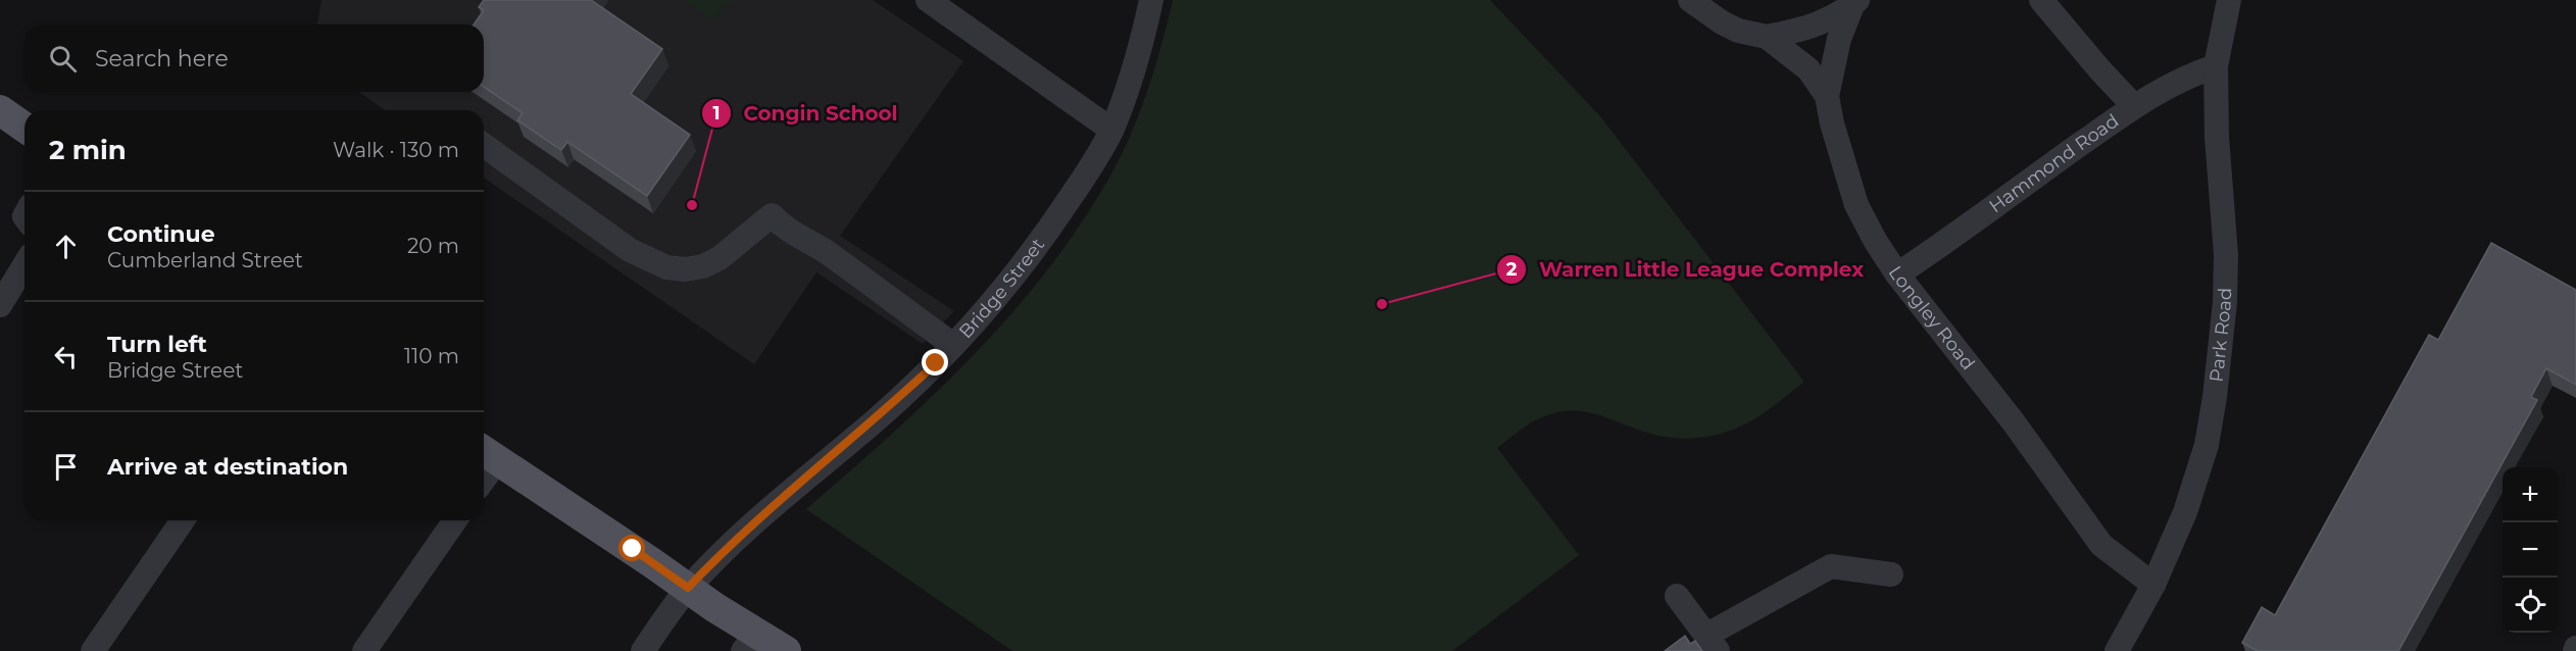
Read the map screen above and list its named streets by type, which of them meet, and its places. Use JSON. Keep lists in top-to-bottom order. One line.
{"streets":{"street":["Hammond Road","Bridge Street","Longley Road","Park Road"]},"crossings":[["Hammond Road","Longley Road"],["Hammond Road","Park Road"],["Longley Road","Park Road"]],"places":["Congin School","Warren Little League Complex"],"page":{"search":"Search here","heading":["2 min","Walk · 130 m"],"list":[["Continue","Cumberland Street","20 m"],["Turn left","Bridge Street","110 m"],"Arrive at destination"],"map_buttons":["+","−"]}}
